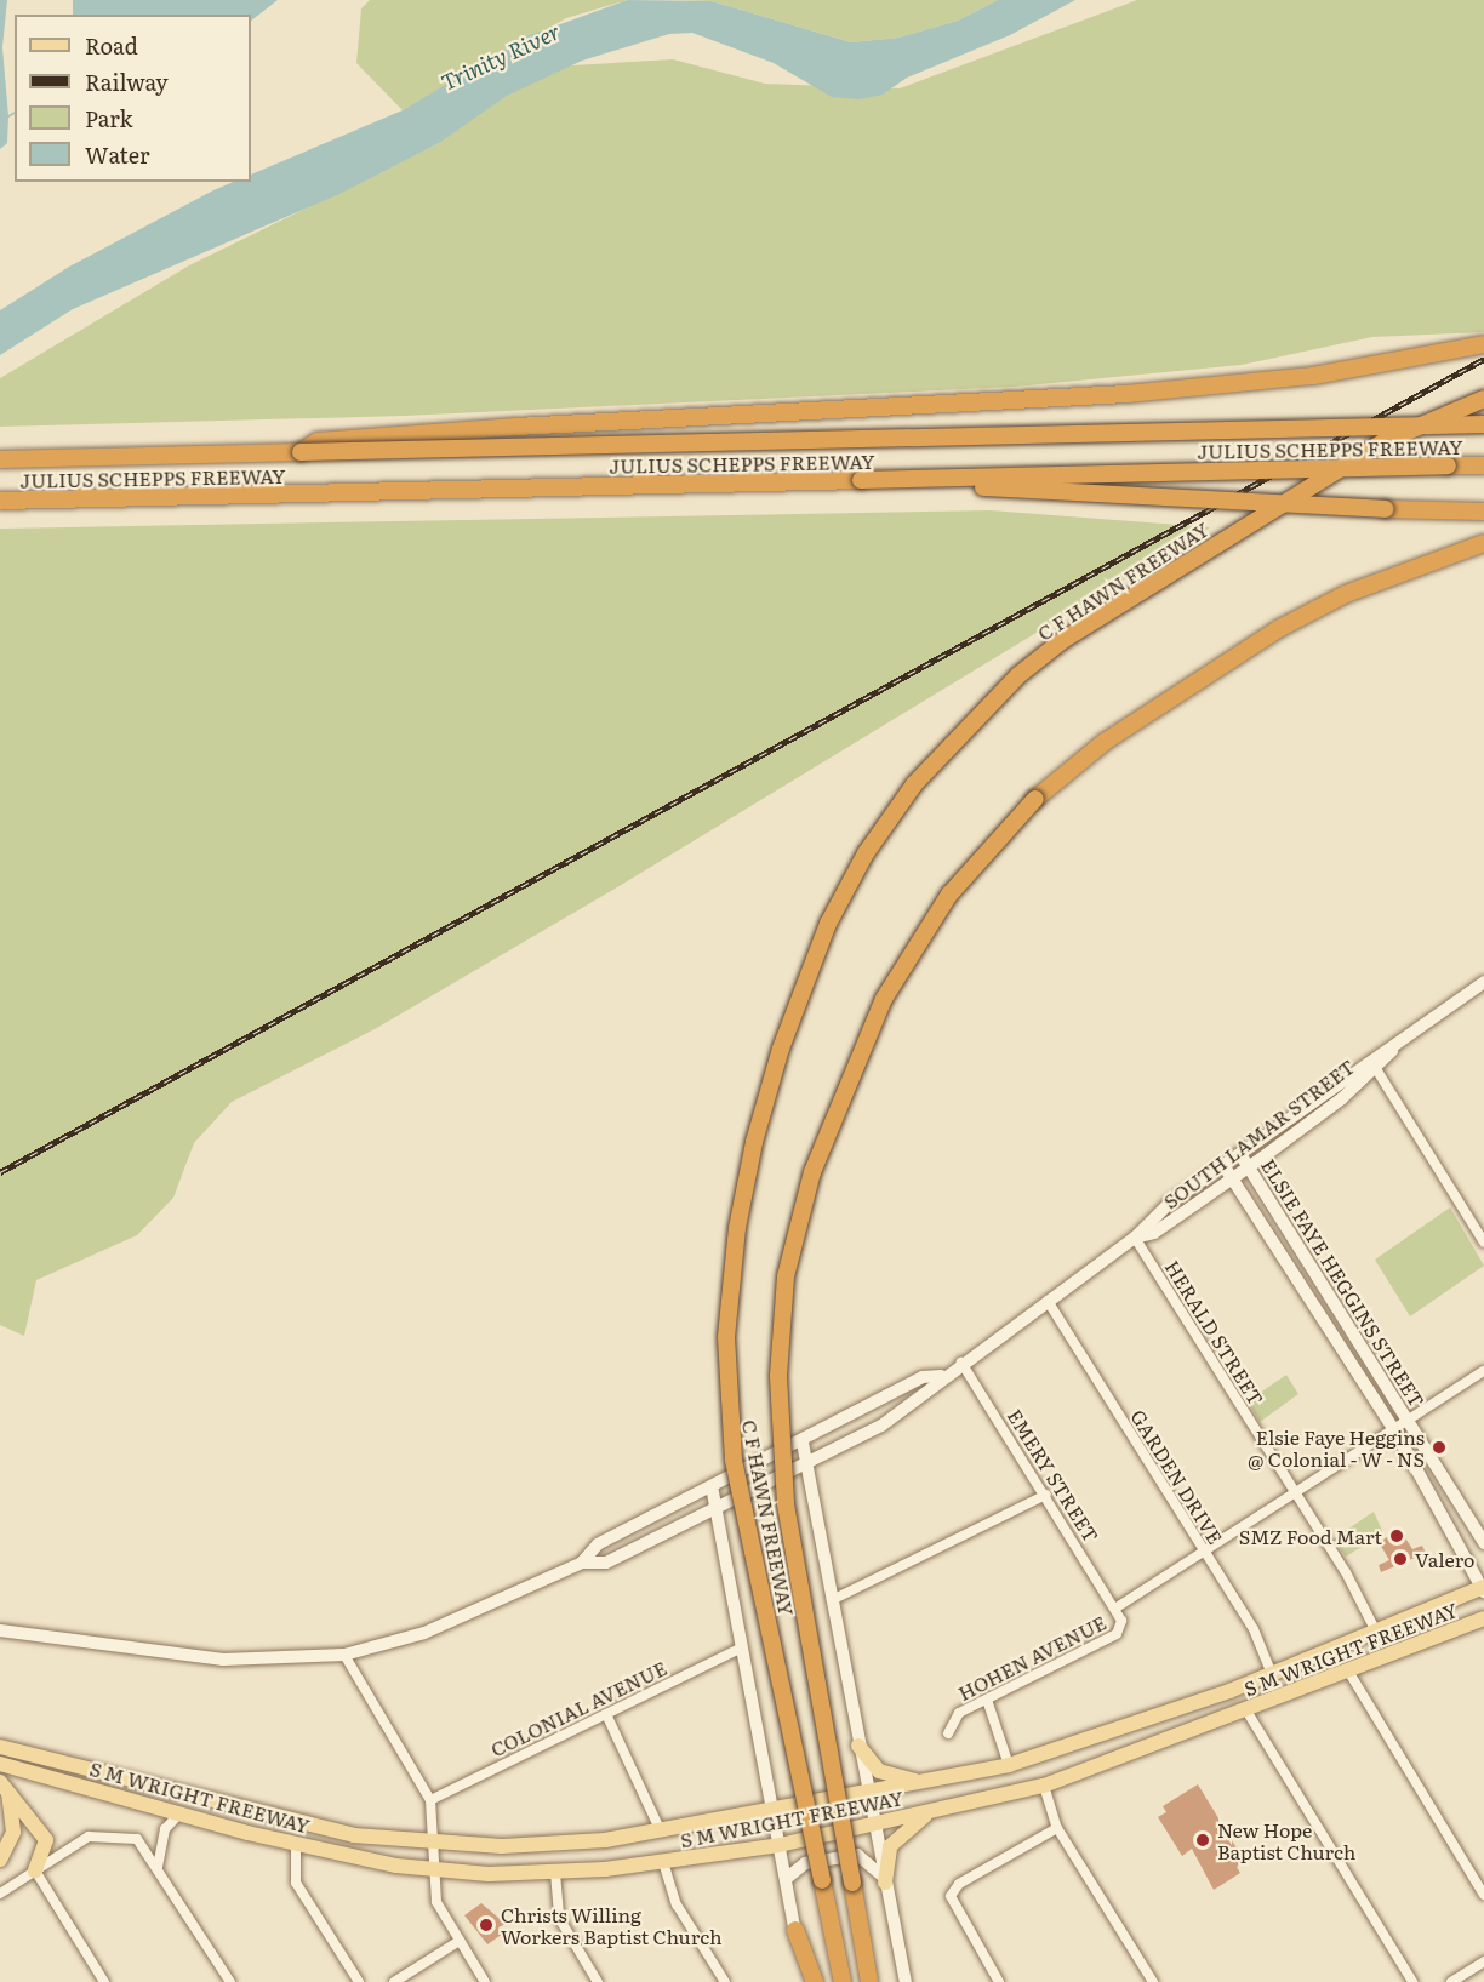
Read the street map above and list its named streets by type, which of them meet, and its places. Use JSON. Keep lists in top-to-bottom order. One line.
{"streets":{"highway":["JULIUS SCHEPPS FREEWAY","C F HAWN FREEWAY"],"main road":["SOUTH LAMAR STREET","ELSIE FAYE HEGGINS STREET","S M WRIGHT FREEWAY"],"street":["HERALD STREET","EMERY STREET","GARDEN DRIVE","HOHEN AVENUE","COLONIAL AVENUE"]},"crossings":[["SOUTH LAMAR STREET","ELSIE FAYE HEGGINS STREET"],["SOUTH LAMAR STREET","HERALD STREET"],["SOUTH LAMAR STREET","EMERY STREET"],["SOUTH LAMAR STREET","GARDEN DRIVE"],["ELSIE FAYE HEGGINS STREET","S M WRIGHT FREEWAY"],["HERALD STREET","S M WRIGHT FREEWAY"],["EMERY STREET","HOHEN AVENUE"],["GARDEN DRIVE","S M WRIGHT FREEWAY"]],"water":["Trinity River"],"places":["Elsie Faye Heggins @ Colonial - W - NS","SMZ Food Mart","Valero","New Hope Baptist Church","Christs Willing Workers Baptist Church"],"legend":["Road","Railway","Park","Water"]}
